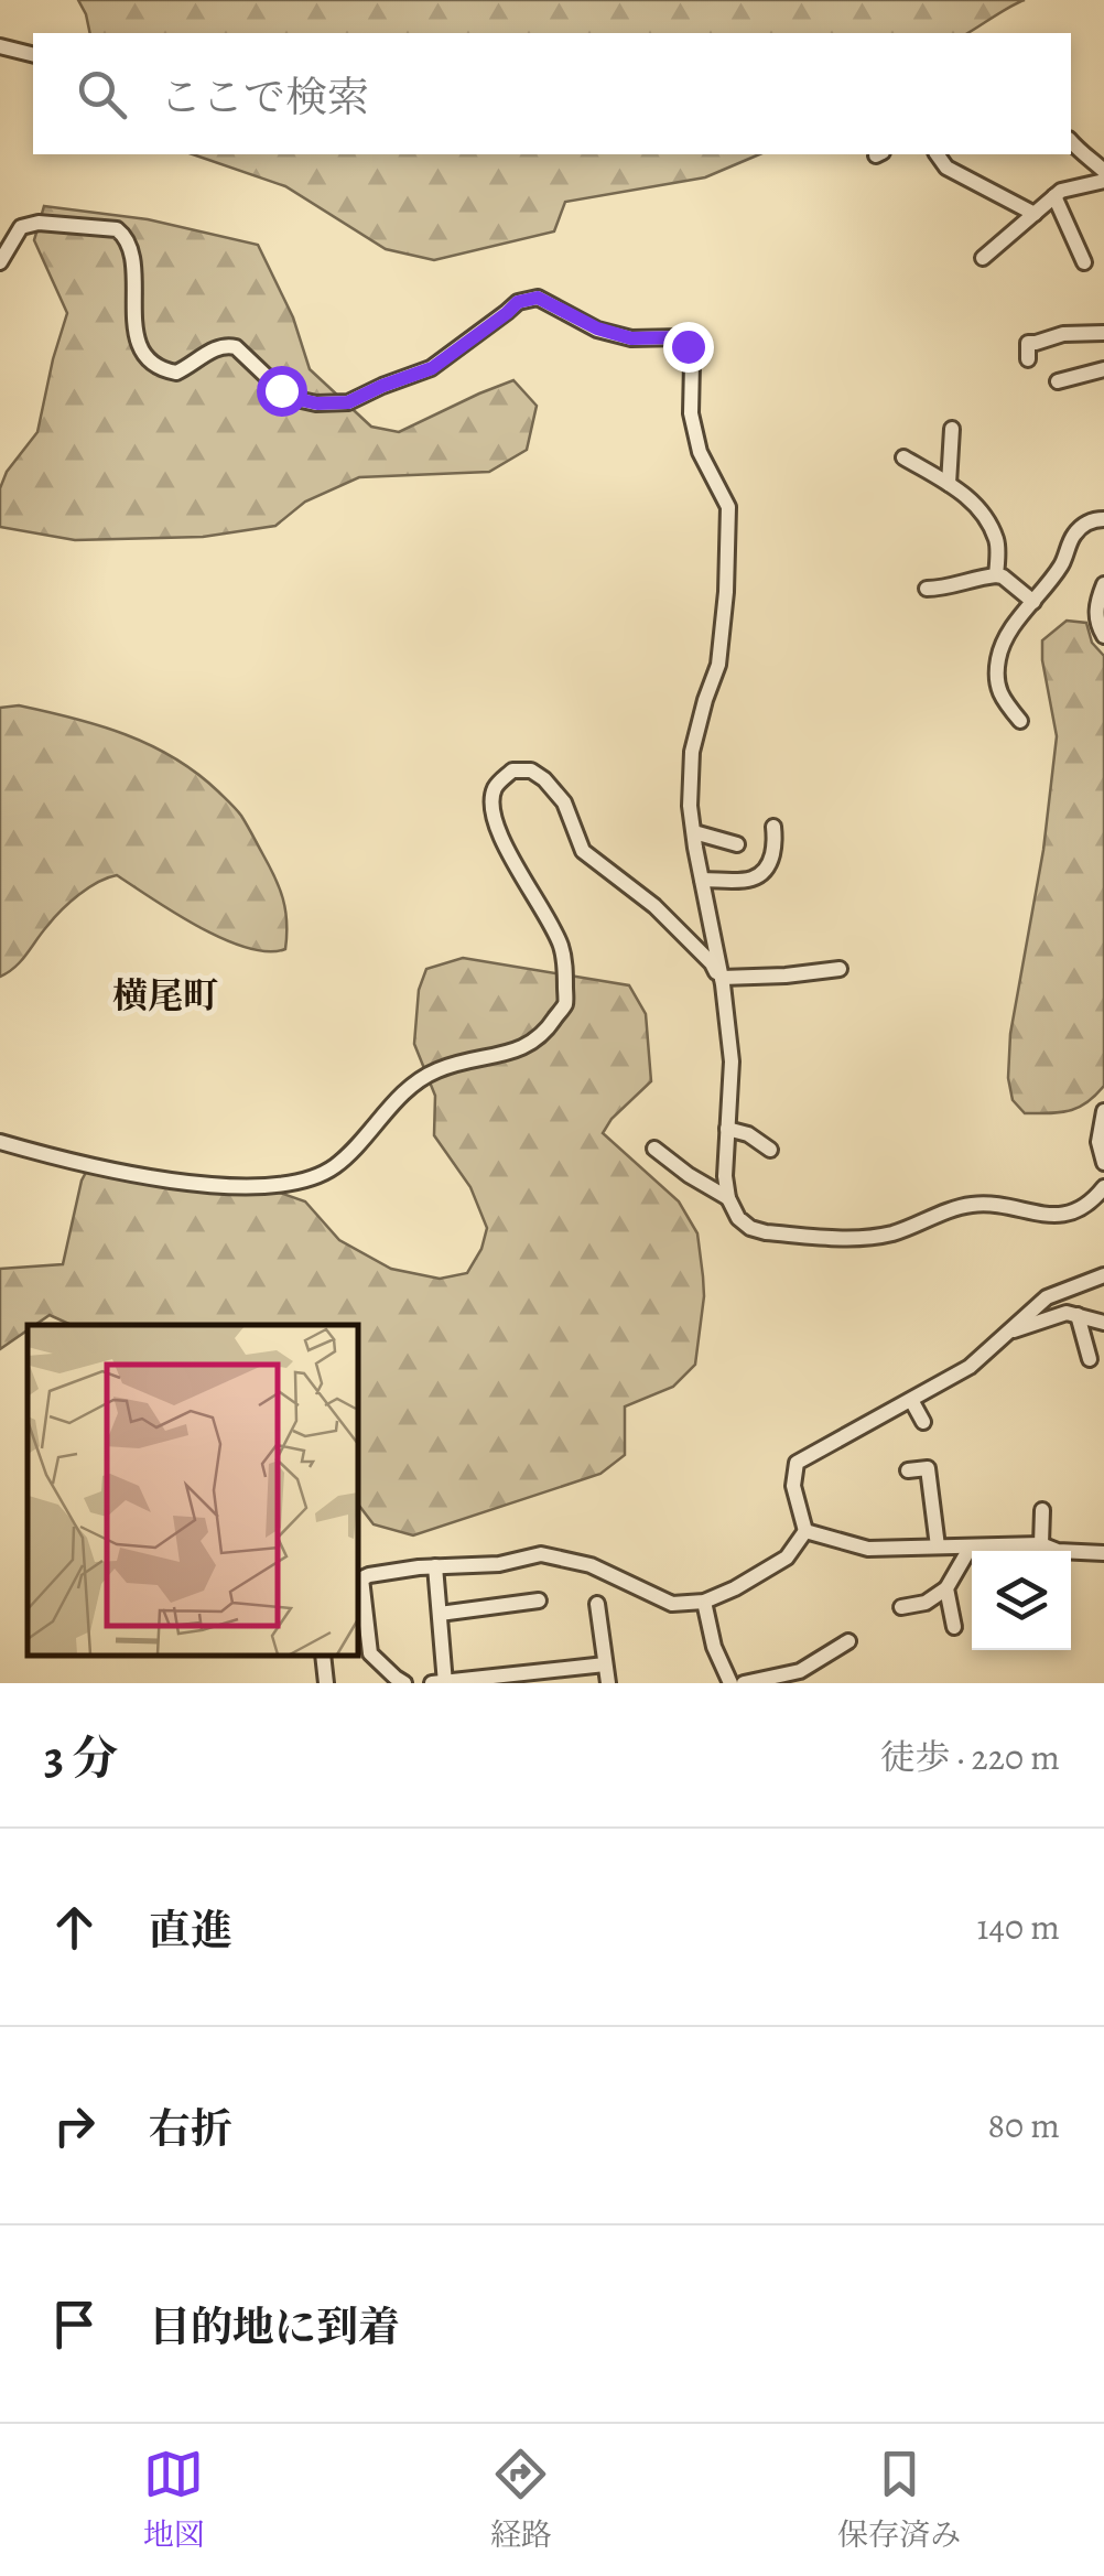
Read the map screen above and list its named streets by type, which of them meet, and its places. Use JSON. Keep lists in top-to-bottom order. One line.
{"districts":["横尾町"],"page":{"search":"ここで検索","heading":["3 分","徒歩 · 220 m"],"list":[["直進","140 m"],["右折","80 m"],"目的地に到着"],"nav":["地図","経路","保存済み"]}}
